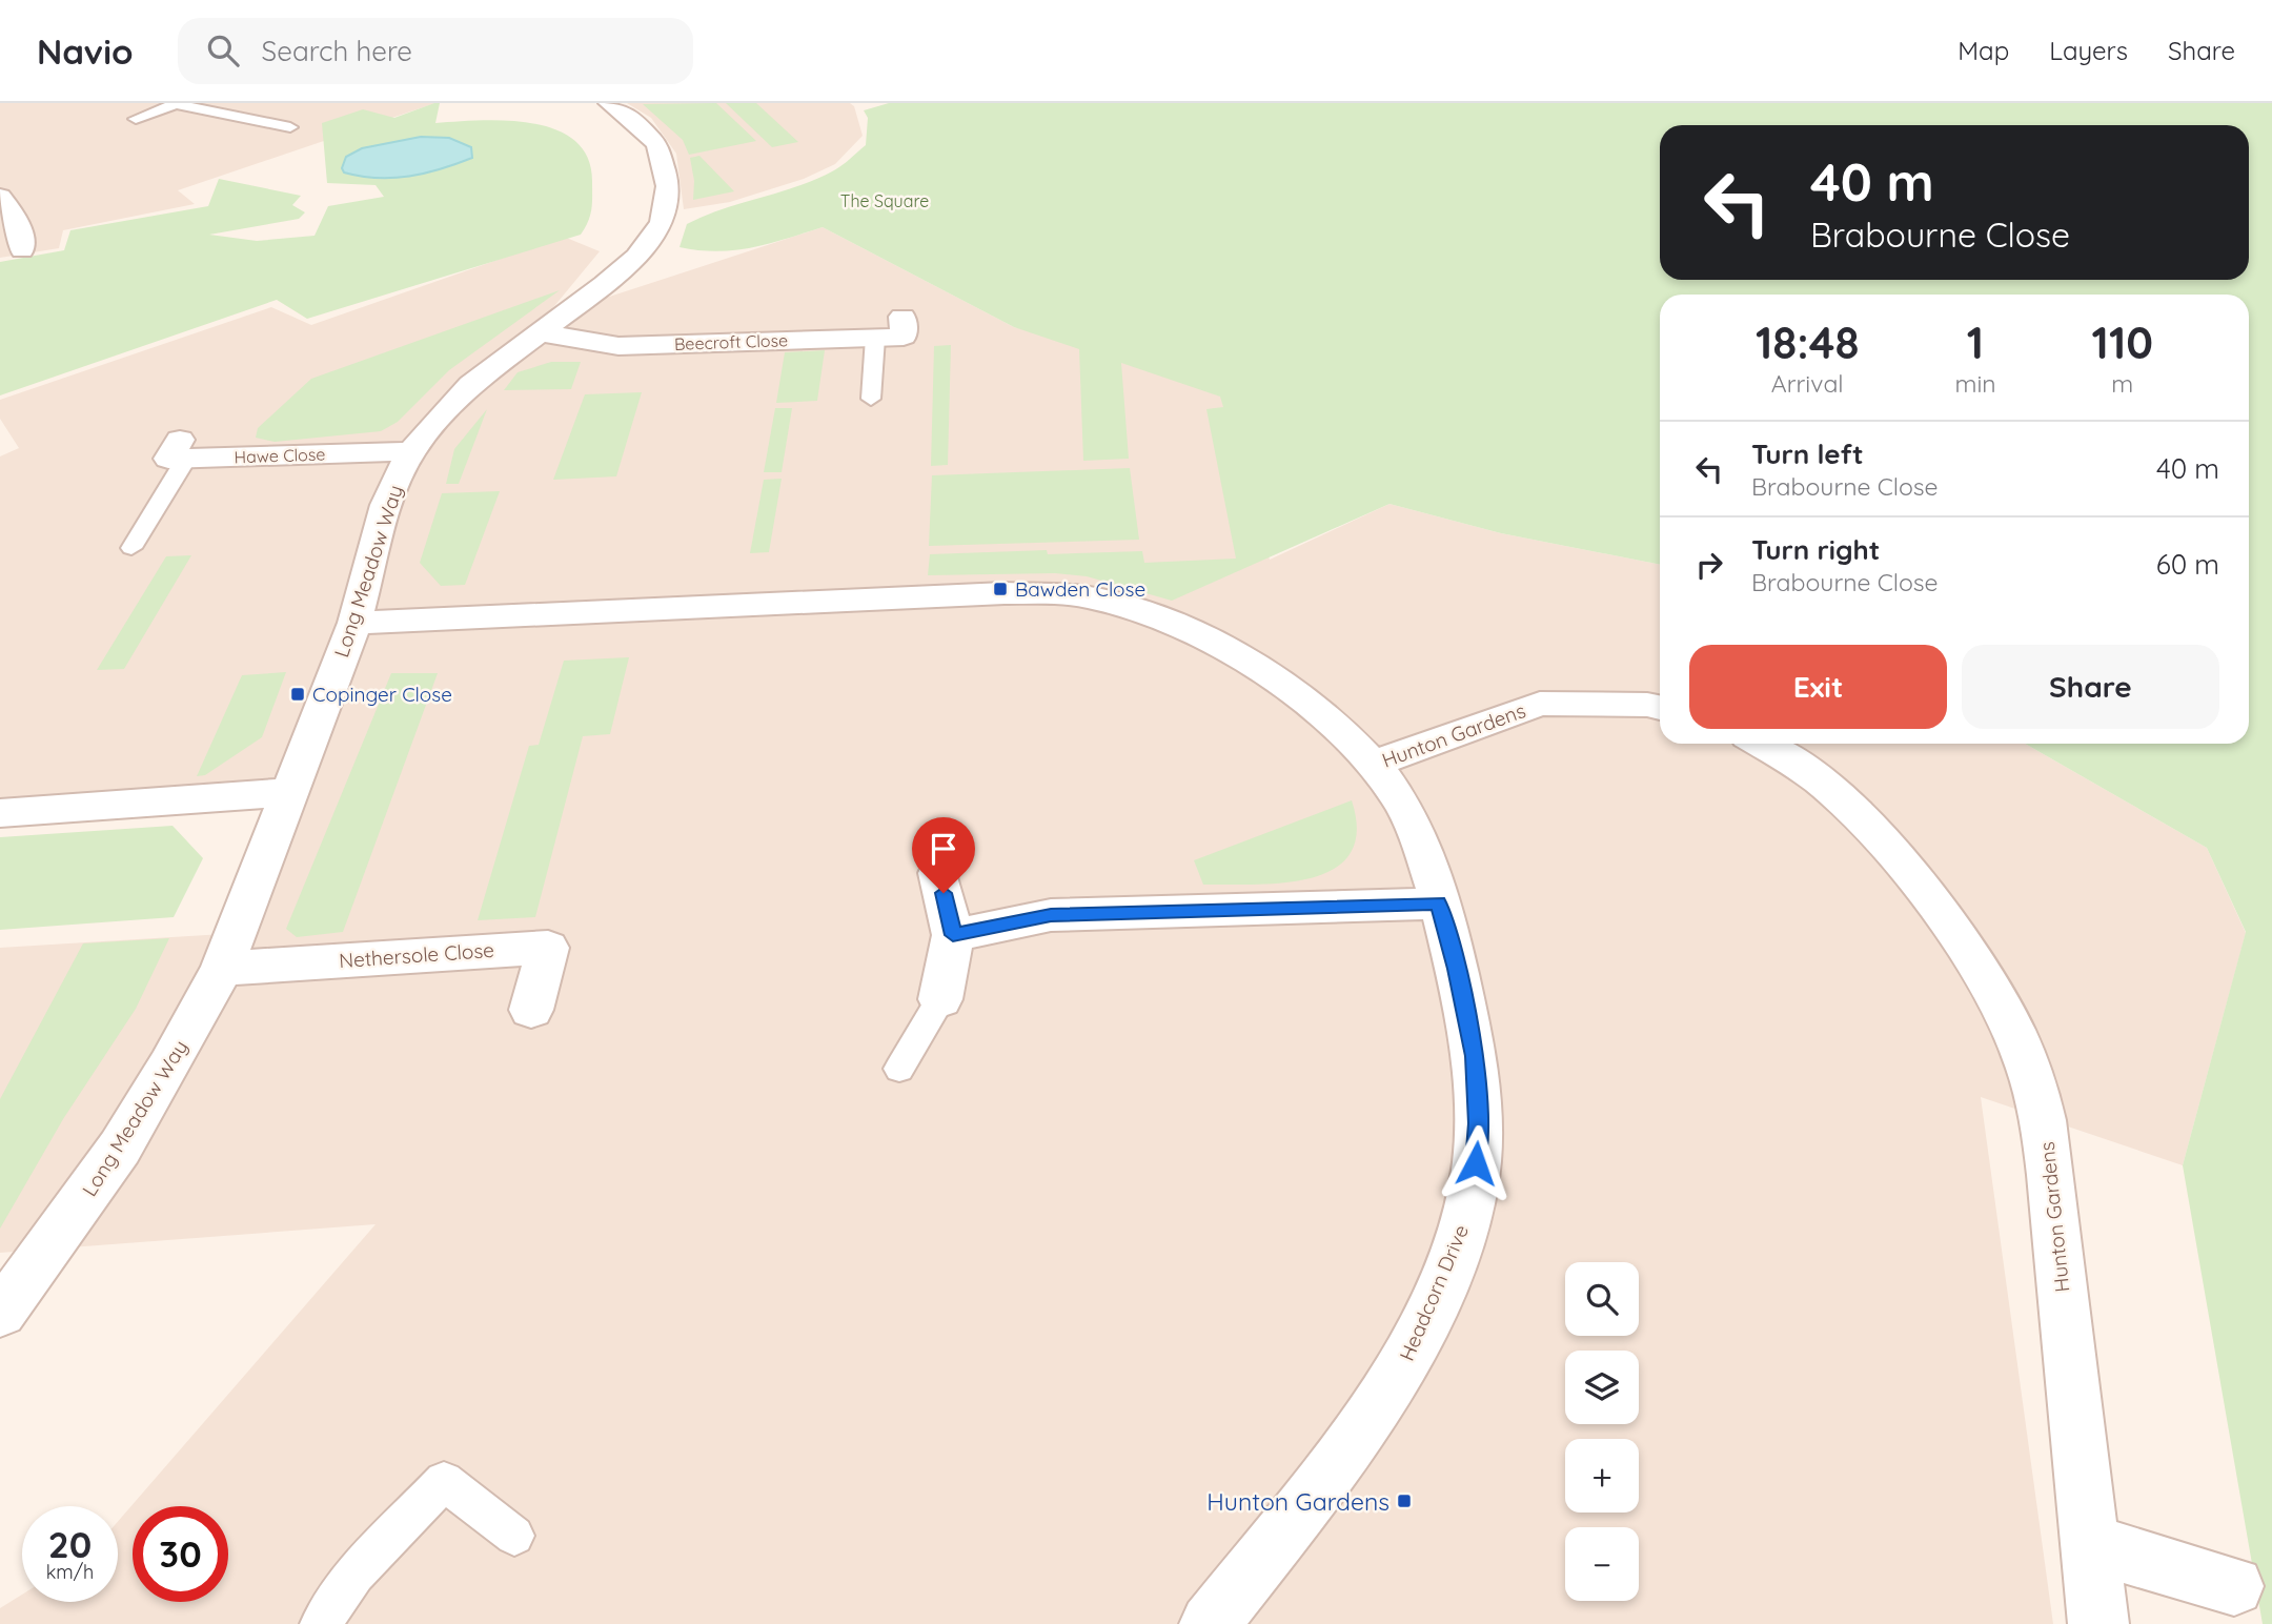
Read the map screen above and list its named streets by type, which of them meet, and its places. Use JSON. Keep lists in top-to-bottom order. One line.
{"streets":{"street":["Beecroft Close","Hawe Close","Long Meadow Way","Hunton Gardens","Nethersole Close","Headcorn Drive"]},"crossings":[["Beecroft Close","Long Meadow Way"],["Hawe Close","Long Meadow Way"],["Long Meadow Way","Nethersole Close"],["Long Meadow Way","Headcorn Drive"],["Hunton Gardens","Headcorn Drive"]],"parks":["The Square"],"places":{"transit":["Bawden Close","Copinger Close","Hunton Gardens"]},"page":{"header":"Navio","search":"Search here","nav":["Map","Layers","Share"],"turn":["40 m","Brabourne Close"],"eta":["18:48","Arrival","1","min","110","m"],"list":[{"name":"Turn left","note":"Brabourne Close","value":"40 m"},{"name":"Turn right","note":"Brabourne Close","value":"60 m"}],"buttons":["Exit","Share"],"map_buttons":["+","−"],"speed":"20 km/h","limit":"30"}}
